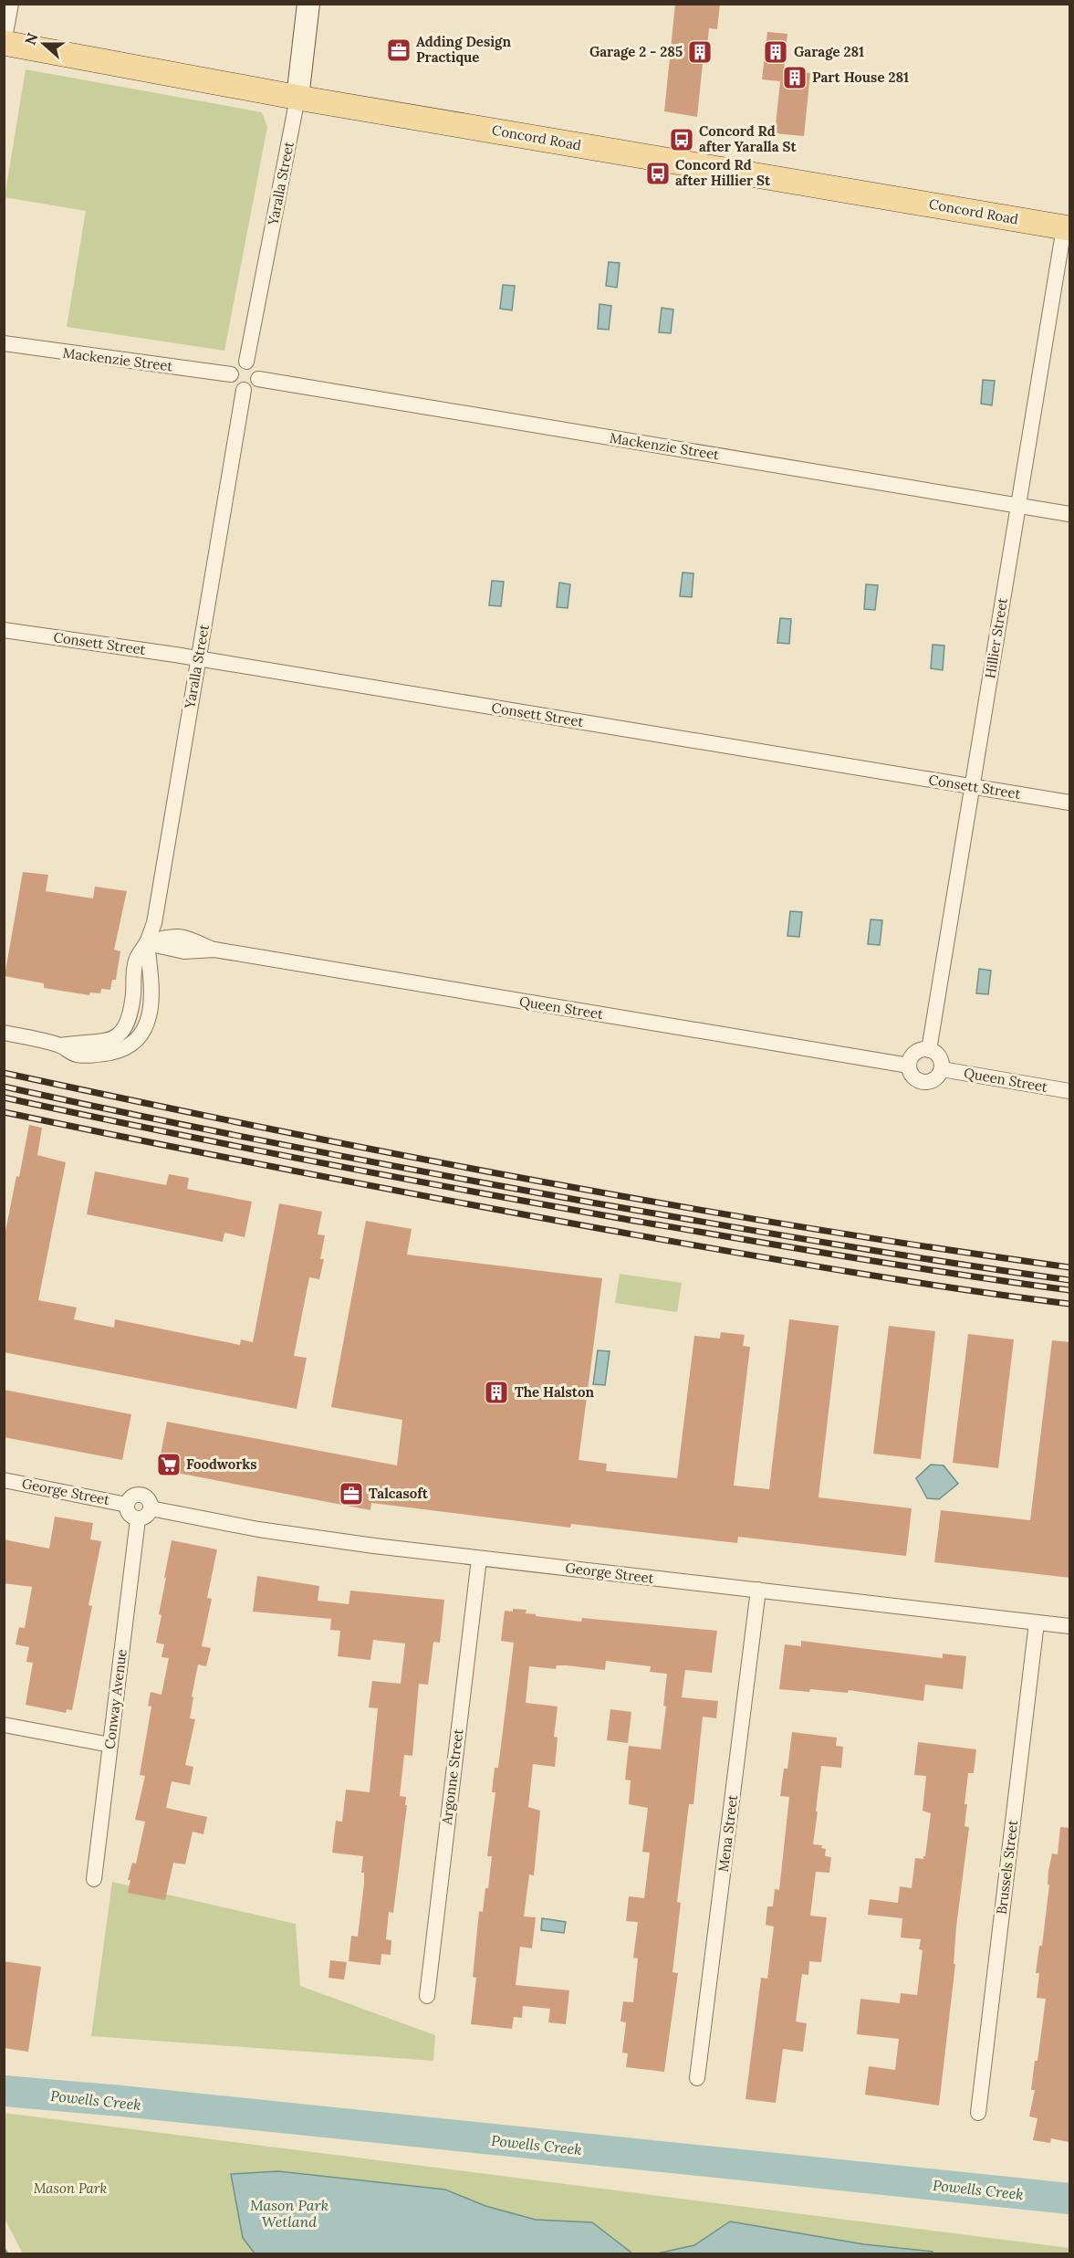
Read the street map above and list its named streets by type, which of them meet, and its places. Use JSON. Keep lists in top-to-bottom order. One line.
{"streets":{"main road":["Concord Road"],"street":["Yaralla Street","Mackenzie Street","Hillier Street","Consett Street","Queen Street","George Street","Conway Avenue","Argonne Street","Mena Street","Brussels Street"]},"crossings":[["Concord Road","Yaralla Street"],["Concord Road","Hillier Street"],["Yaralla Street","Mackenzie Street"],["Yaralla Street","Consett Street"],["Yaralla Street","Queen Street"],["Mackenzie Street","Hillier Street"],["Hillier Street","Consett Street"],["Hillier Street","Queen Street"],["George Street","Conway Avenue"],["George Street","Argonne Street"],["George Street","Mena Street"],["George Street","Brussels Street"]],"water":["Powells Creek","Mason Park Wetland"],"parks":["Mason Park"],"places":{"office":["Adding Design Practique","Talcasoft"],"building":["Garage 2 - 285","Garage 281","Part House 281","The Halston"],"bus stop":["Concord Rd after Yaralla St","Concord Rd after Hillier St"],"supermarket":["Foodworks"]},"north":"left"}
